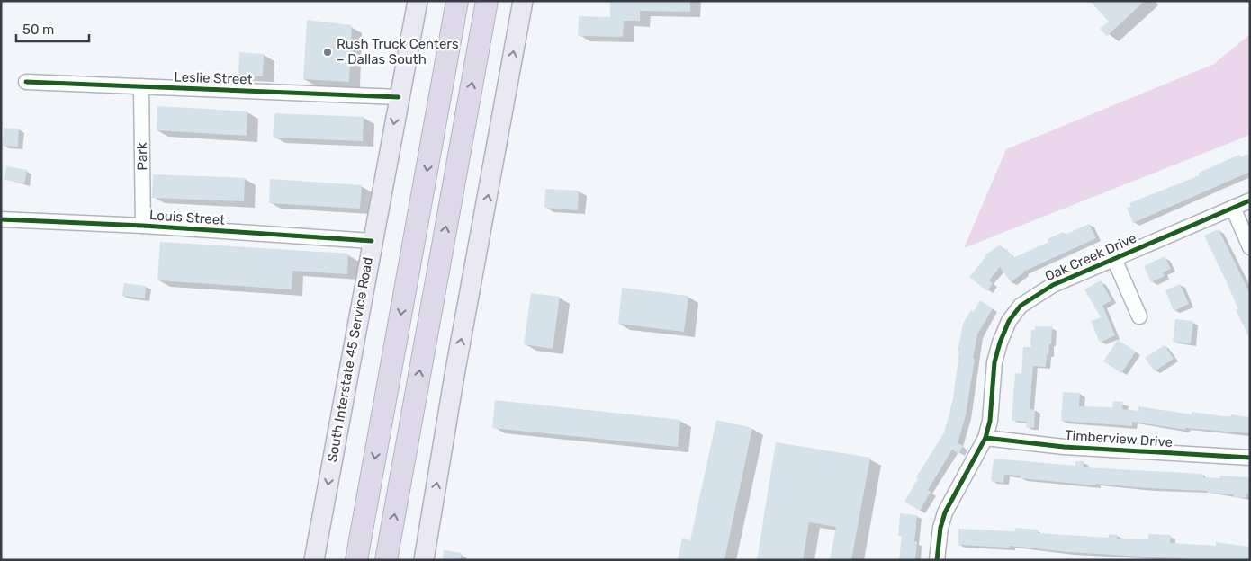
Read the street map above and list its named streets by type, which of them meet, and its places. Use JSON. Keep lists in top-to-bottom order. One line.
{"streets":{"main road":["South Interstate 45 Service Road"],"street":["Leslie Street","Park","Louis Street","Oak Creek Drive","Timberview Drive"]},"crossings":[["Leslie Street","Park"],["Leslie Street","South Interstate 45 Service Road"],["Park","Louis Street"],["Louis Street","South Interstate 45 Service Road"],["Oak Creek Drive","Timberview Drive"]],"places":["Rush Truck Centers – Dallas South"],"scale_bar":"50 m"}
